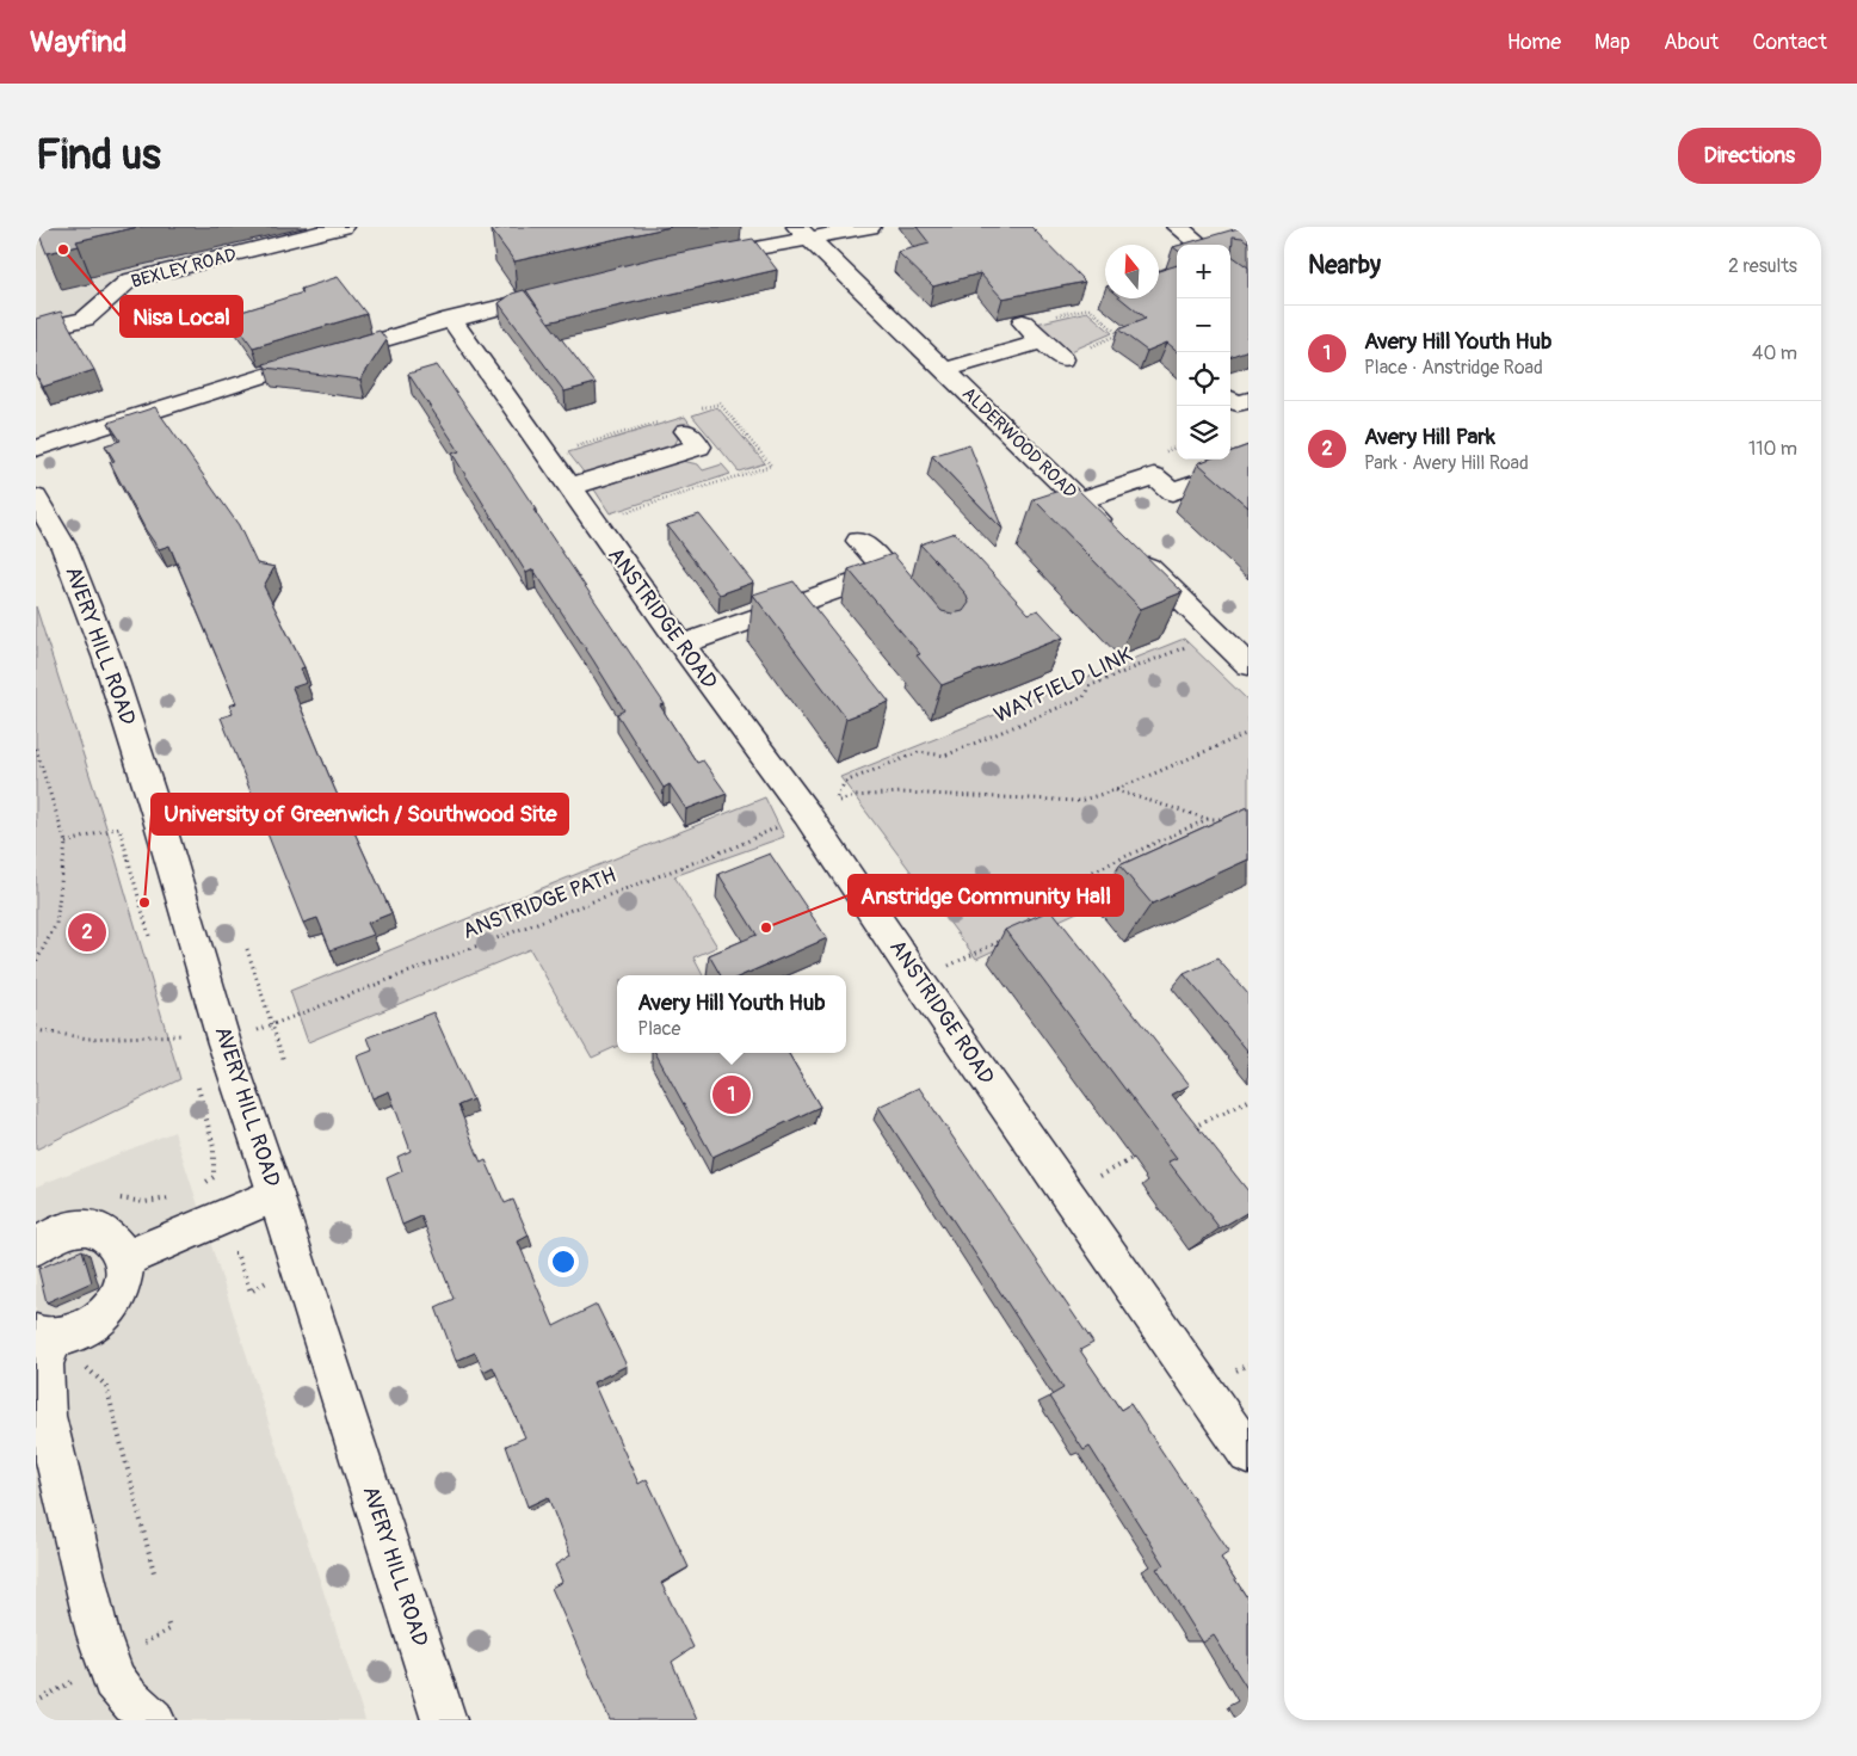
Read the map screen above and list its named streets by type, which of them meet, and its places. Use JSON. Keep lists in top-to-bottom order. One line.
{"streets":{"street":["BEXLEY ROAD","ALDERWOOD ROAD","ANSTRIDGE ROAD","AVERY HILL ROAD"],"path":["WAYFIELD LINK","ANSTRIDGE PATH"]},"crossings":[["ALDERWOOD ROAD","WAYFIELD LINK"]],"places":["Nisa Local","University of Greenwich / Southwood Site","Anstridge Community Hall"],"north":"top","page":{"header":"Wayfind","nav":["Home","Map","About","Contact"],"buttons":"Directions","title":"Find us","heading":["Nearby","2 results"],"map_buttons":["+","−"],"list":[{"mark":"1","name":"Avery Hill Youth Hub","note":"Place · Anstridge Road","value":"40 m"},{"mark":"2","name":"Avery Hill Park","note":"Park · Avery Hill Road","value":"110 m"}],"pins":["2","1"],"popup":["Avery Hill Youth Hub","Place"]}}
